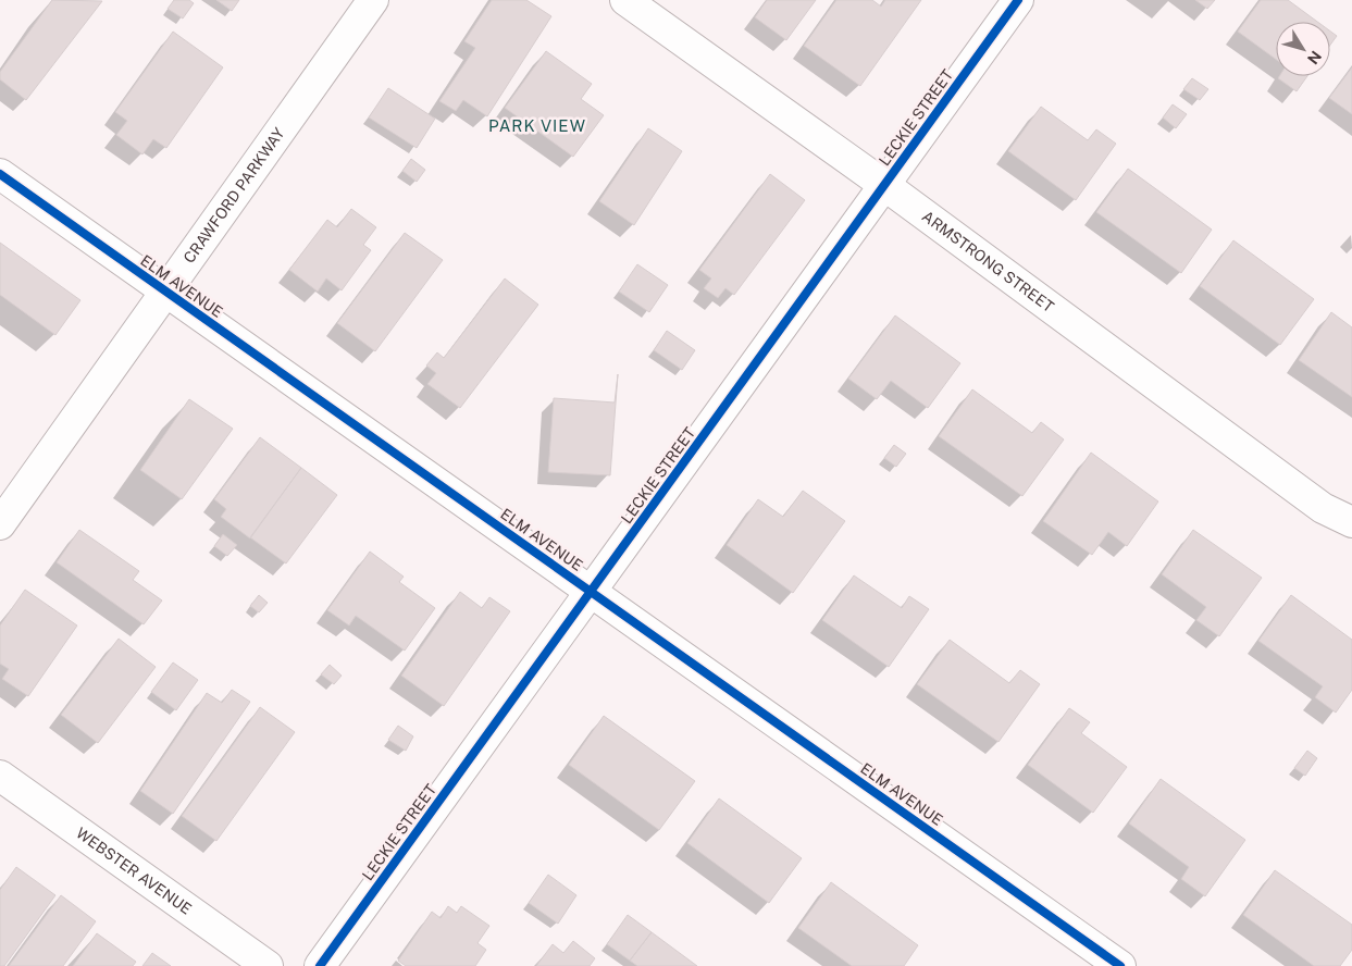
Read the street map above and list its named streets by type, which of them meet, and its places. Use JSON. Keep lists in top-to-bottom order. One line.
{"streets":{"street":["LECKIE STREET","CRAWFORD PARKWAY","ARMSTRONG STREET","ELM AVENUE","WEBSTER AVENUE"]},"crossings":[["LECKIE STREET","ARMSTRONG STREET"],["LECKIE STREET","ELM AVENUE"],["CRAWFORD PARKWAY","ELM AVENUE"]],"districts":["PARK VIEW"],"north":"bottom right"}
